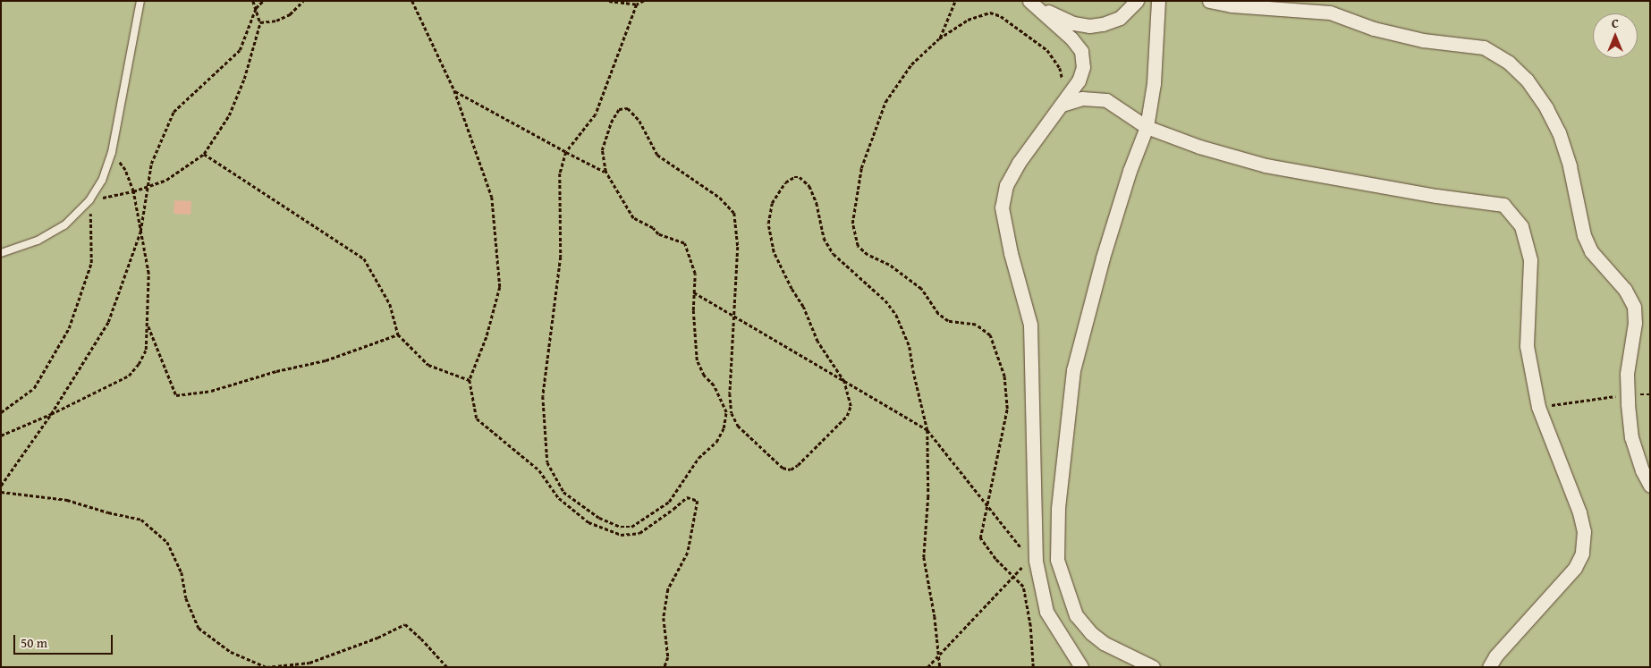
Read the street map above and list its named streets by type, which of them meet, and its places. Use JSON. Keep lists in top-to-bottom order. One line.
{"scale_bar":"50 m","north":"top"}
